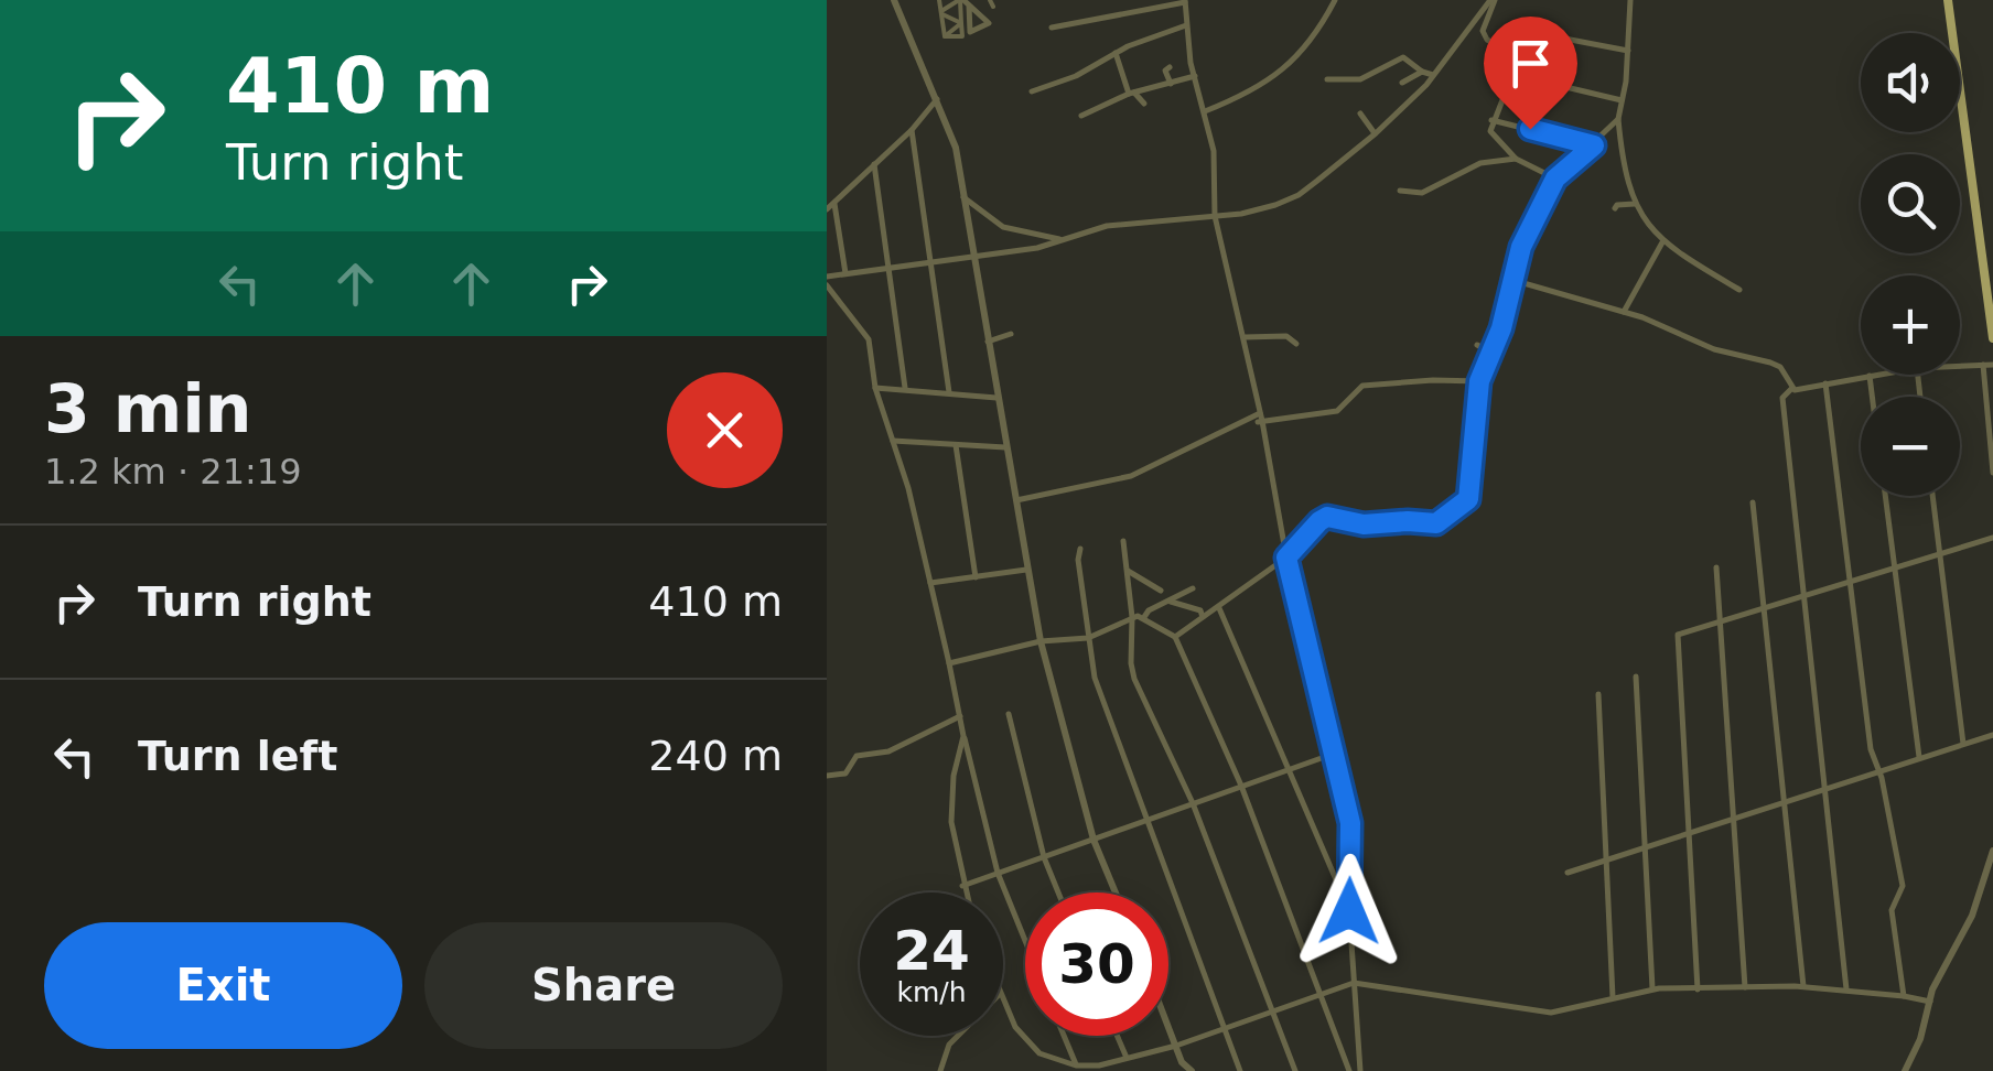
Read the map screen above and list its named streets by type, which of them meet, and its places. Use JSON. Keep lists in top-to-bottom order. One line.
{"page":{"turn":["410 m","Turn right"],"map_buttons":["+","−"],"heading":["3 min","1.2 km · 21:19"],"list":[{"name":"Turn right","value":"410 m"},{"name":"Turn left","value":"240 m"}],"speed":"24 km/h","limit":"30","buttons":["Exit","Share"]}}
